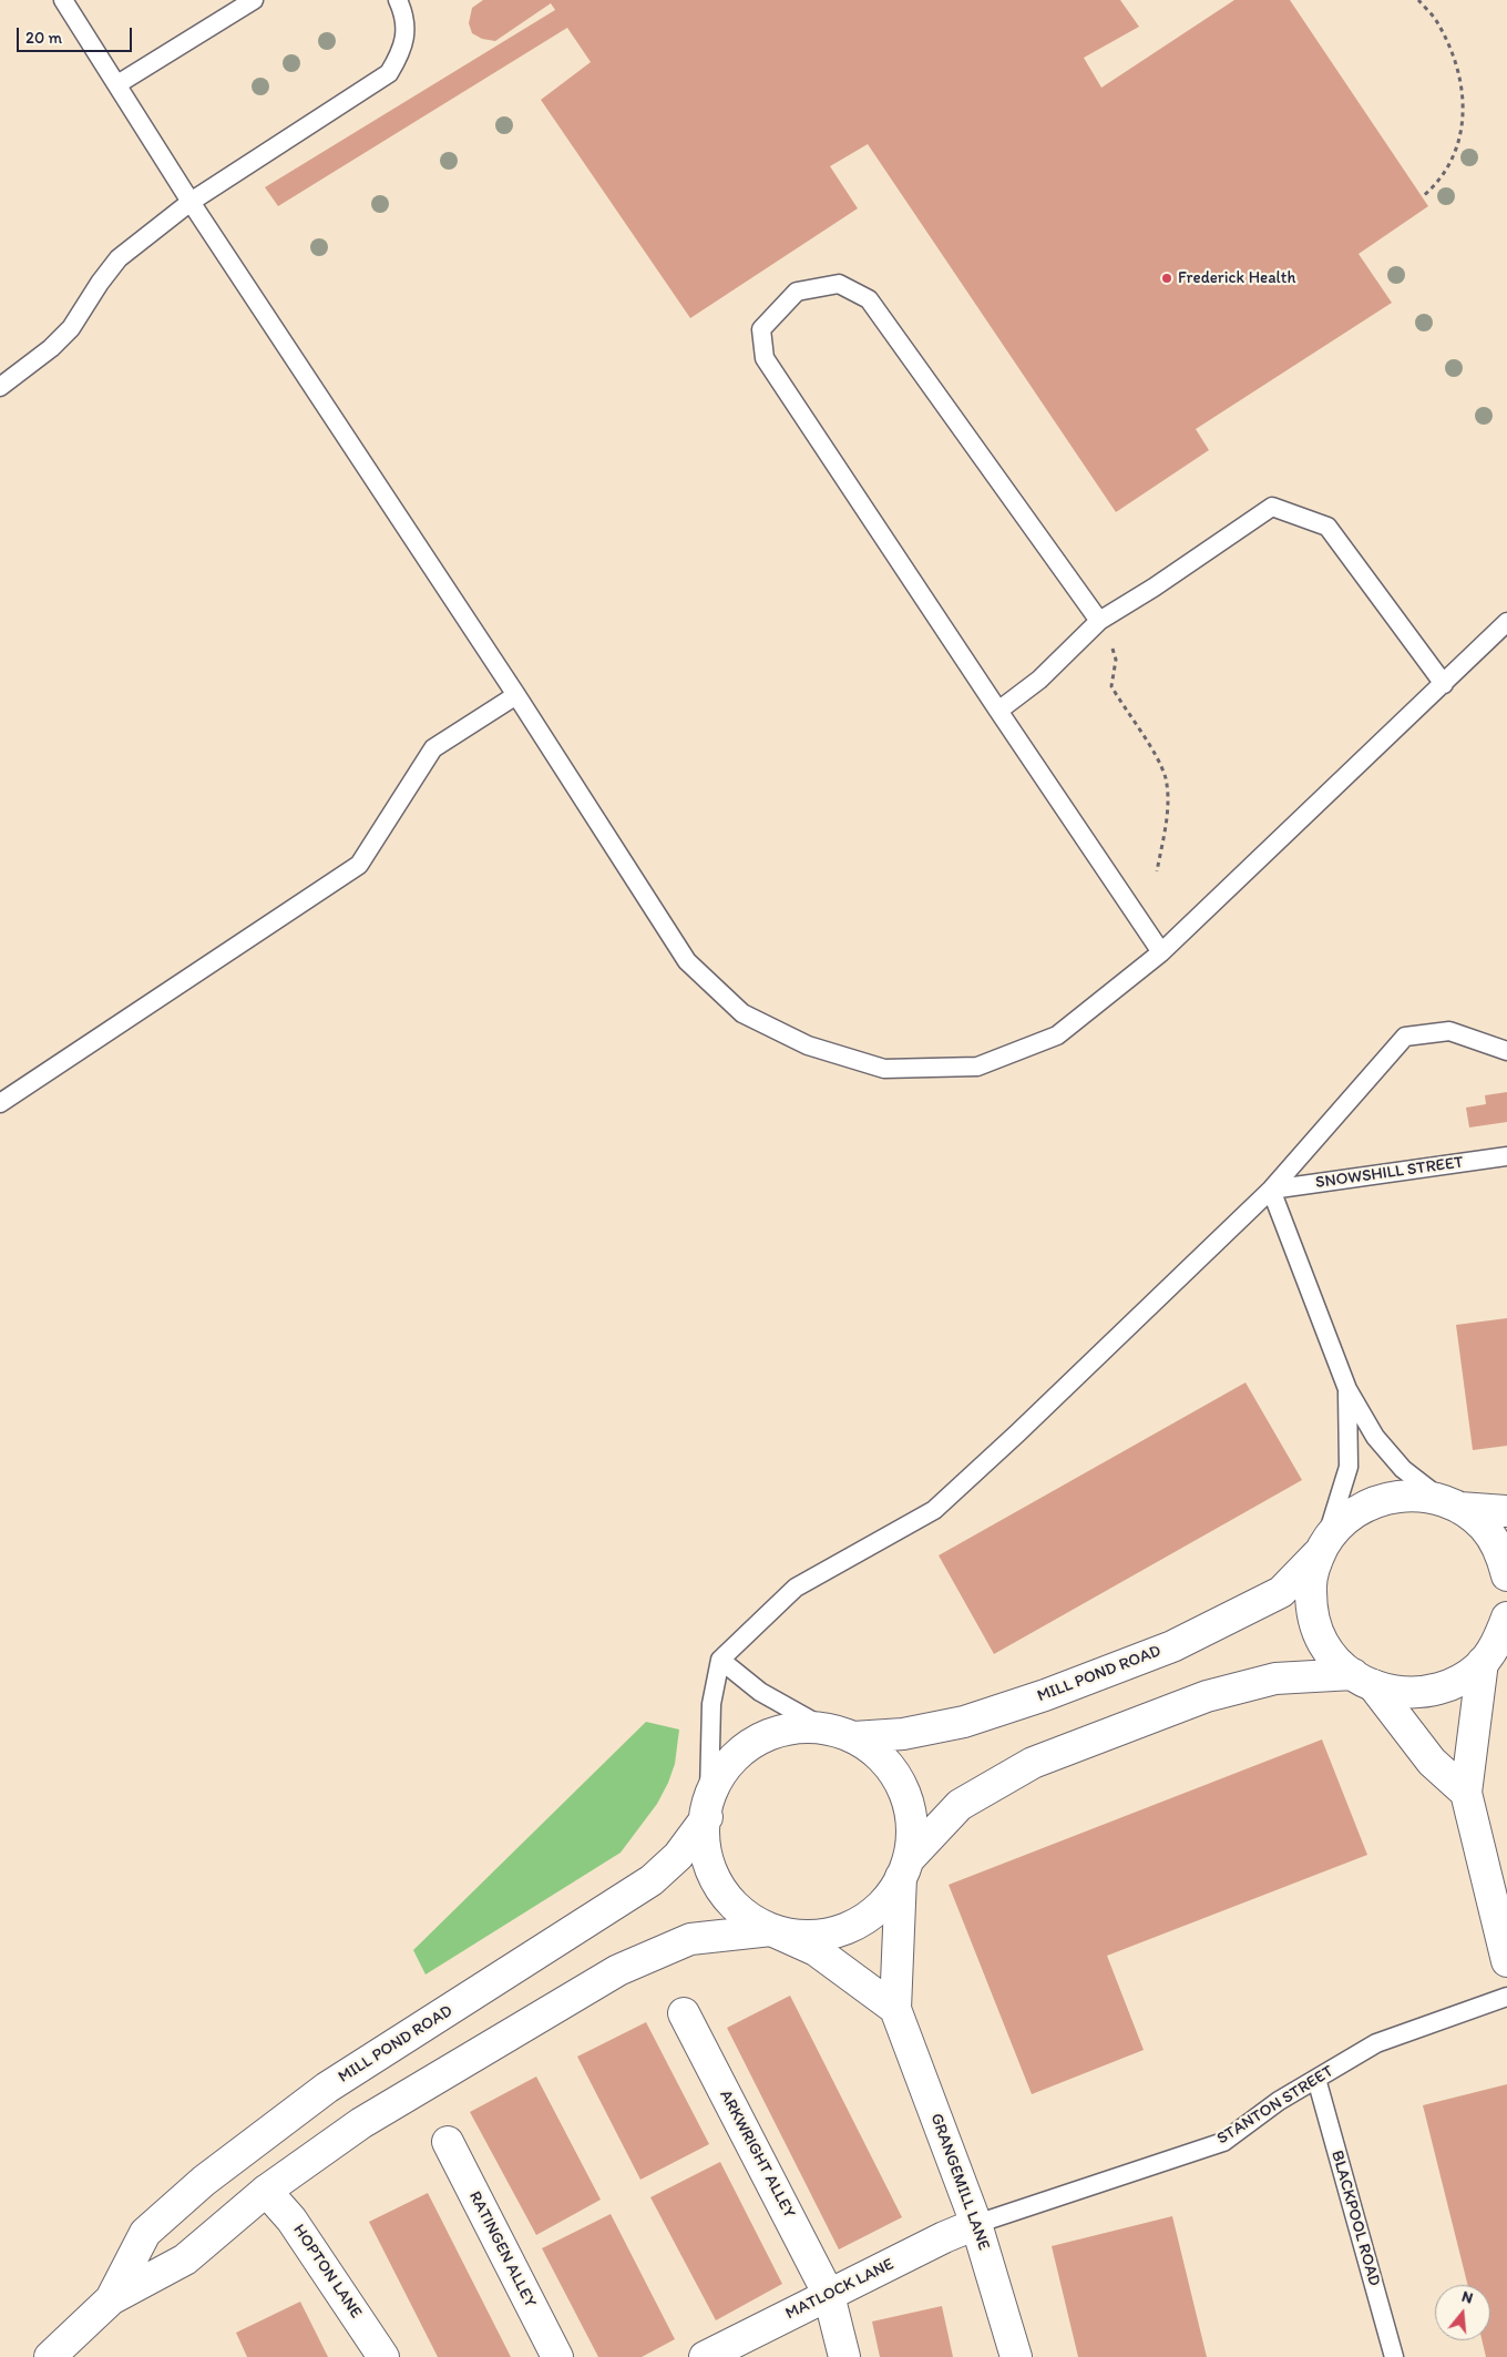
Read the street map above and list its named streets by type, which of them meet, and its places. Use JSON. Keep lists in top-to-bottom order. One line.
{"streets":{"street":["MILL POND ROAD","ARKWRIGHT ALLEY","GRANGEMILL LANE","RATINGEN ALLEY","HOPTON LANE","MATLOCK LANE"],"lane":["SNOWSHILL STREET","STANTON STREET","BLACKPOOL ROAD"]},"crossings":[["MILL POND ROAD","HOPTON LANE"],["STANTON STREET","GRANGEMILL LANE"],["STANTON STREET","BLACKPOOL ROAD"],["STANTON STREET","MATLOCK LANE"],["ARKWRIGHT ALLEY","MATLOCK LANE"],["GRANGEMILL LANE","MATLOCK LANE"]],"places":["Frederick Health"],"scale_bar":"20 m","north":"top"}
